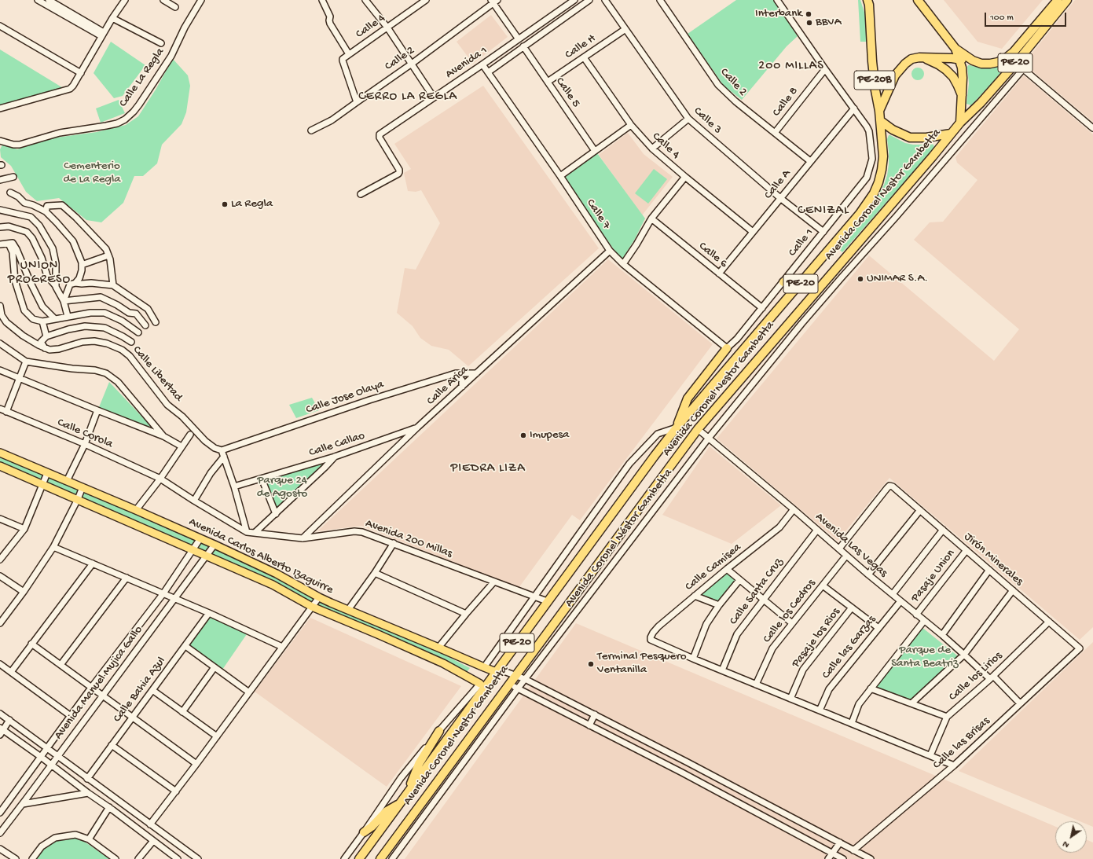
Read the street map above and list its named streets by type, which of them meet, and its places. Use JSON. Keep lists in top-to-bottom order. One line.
{"streets":{"highway":["PE-20","PE-20B","Avenida Coronel Nestor Gambetta"],"main road":["Avenida Carlos Alberto Izaguirre"],"street":["Calle 4","Calle H","Calle 2","Avenida 1","Calle La Regla","Calle 5","Calle 8","Calle 3","Calle A","Calle 7","Calle 1","Calle 6","Calle Libertad","Calle Arica","Calle Jose Olaya","Calle Corola","Calle Callao","Avenida Coronel Néstor Gambetta","Avenida 200 Millas","Avenida Las Vegas","Jirón Minerales","Calle Camisea","Pasaje Union","Calle Santa Cruz","Calle los Cedros","Pasaje los Rios","Calle las Garzas","Calle los Lirios","Avenida Manuel Mujica Gallo","Calle Bahia Azul","Calle las Brisas"]},"crossings":[["Calle 4","Calle H"],["Calle 4","Calle 2"],["Calle 4","Calle A"],["Calle H","Calle 5"],["Calle H","Calle 3"],["Calle 2","Calle 8"],["Calle 2","Calle A"],["Avenida 1","Calle 5"],["Avenida 1","Calle 7"],["PE-20B","Avenida Coronel Nestor Gambetta"],["Calle 8","Calle 1"],["Calle 3","Calle A"],["Calle 3","Calle 1"],["Calle A","Calle 1"],["Calle A","Calle 6"],["Avenida Coronel Nestor Gambetta","Avenida 200 Millas"],["Avenida Coronel Nestor Gambetta","Avenida Las Vegas"],["Avenida Coronel Nestor Gambetta","Avenida Carlos Alberto Izaguirre"],["Calle 7","Calle 1"],["Calle 7","Calle Arica"],["Calle 1","Calle 6"],["Calle Libertad","Calle Jose Olaya"],["Calle Arica","Calle Jose Olaya"],["Calle Arica","Calle Callao"],["Calle Arica","Avenida 200 Millas"],["Calle Corola","Avenida 200 Millas"],["Avenida Coronel Néstor Gambetta","Avenida Las Vegas"],["Avenida Las Vegas","Jirón Minerales"],["Avenida Las Vegas","Calle Camisea"],["Avenida Las Vegas","Pasaje Union"],["Avenida Las Vegas","Calle Santa Cruz"],["Avenida Las Vegas","Calle los Cedros"],["Avenida Las Vegas","Calle las Garzas"],["Avenida Las Vegas","Calle los Lirios"],["Avenida Las Vegas","Calle las Brisas"],["Avenida Carlos Alberto Izaguirre","Avenida Manuel Mujica Gallo"],["Jirón Minerales","Pasaje Union"],["Jirón Minerales","Calle los Lirios"],["Jirón Minerales","Calle las Brisas"]],"districts":["200 MILLAS","CERRO LA REGLA","CENIZAL","UNION PROGRESO","PIEDRA LIZA"],"parks":["Cementerio de La Regla","Parque 24 de Agosto","Parque de Santa Beatriz"],"places":["Interbank","BBVA","La Regla","UNIMAR S.A.","Imupesa","Terminal Pesquero Ventanilla"],"scale_bar":"100 m","north":"bottom left"}
